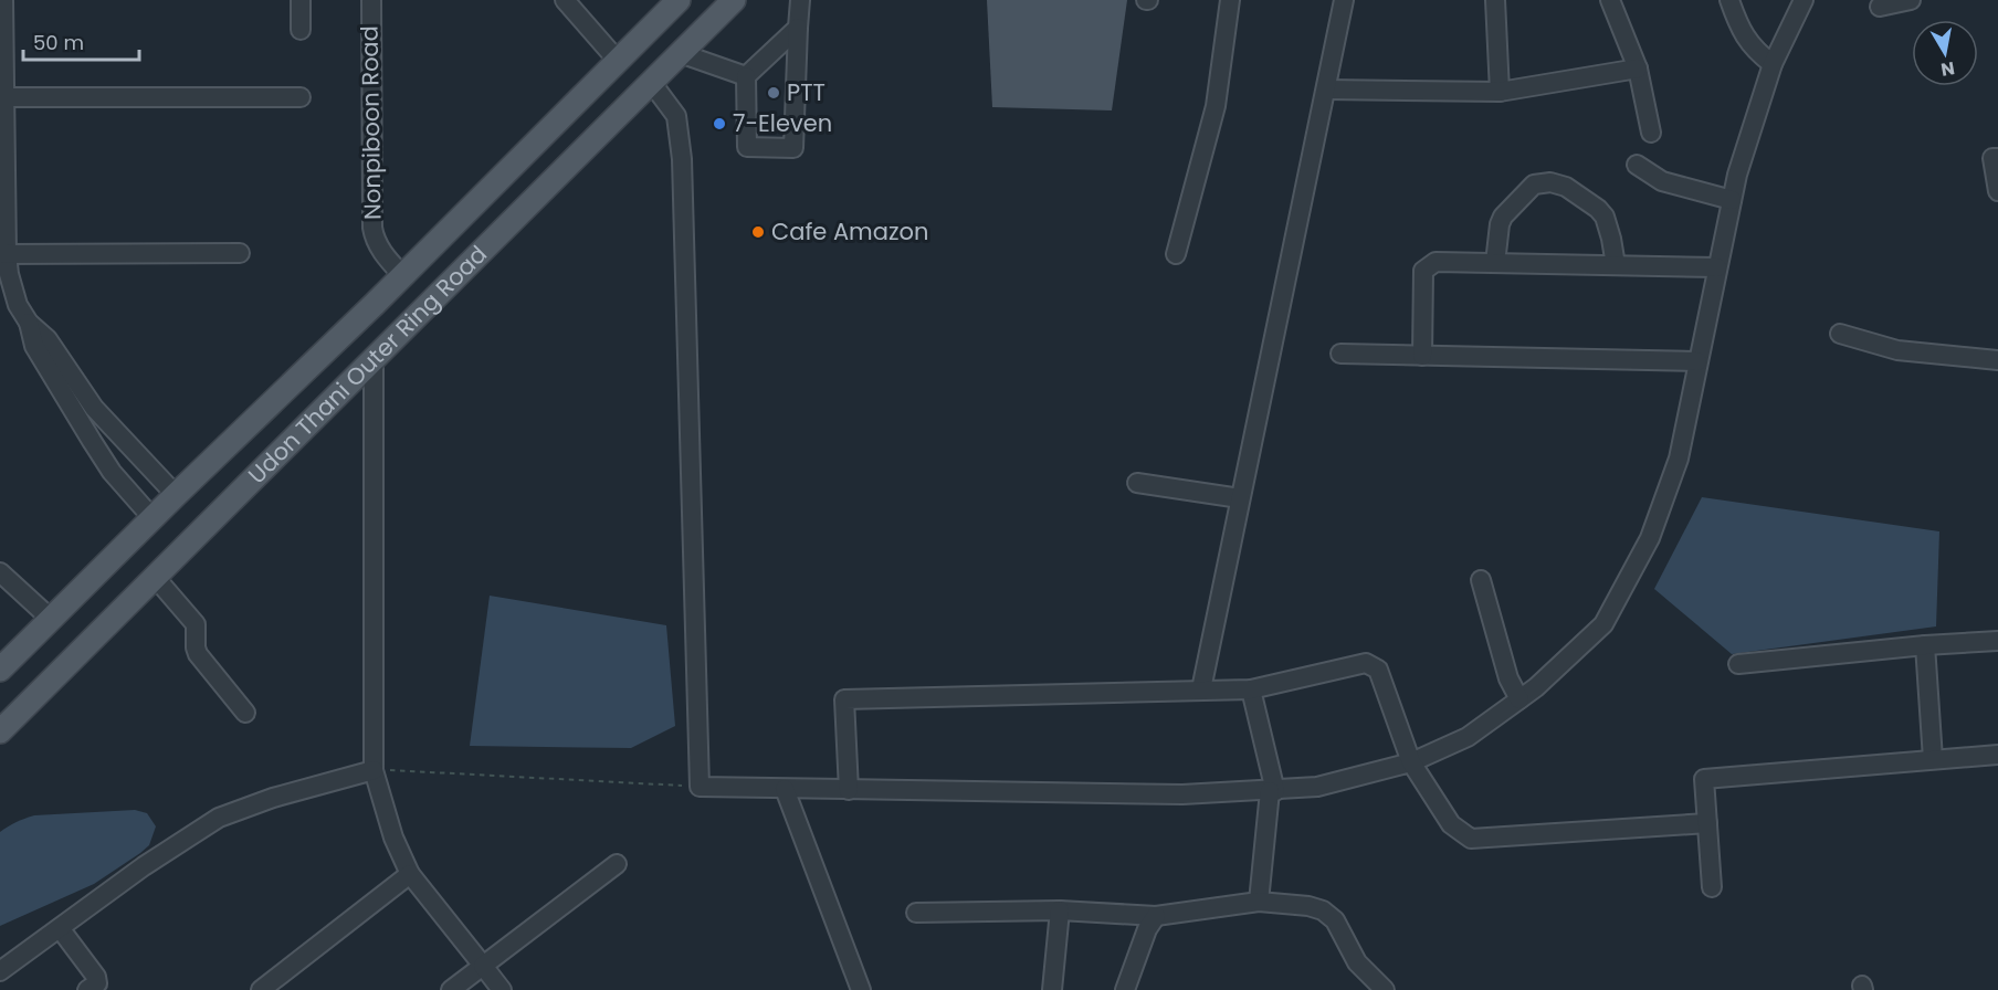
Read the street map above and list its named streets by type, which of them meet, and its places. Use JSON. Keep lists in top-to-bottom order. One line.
{"streets":{"main road":["Udon Thani Outer Ring Road"],"street":["Nonpiboon Road"]},"crossings":[["Nonpiboon Road","Udon Thani Outer Ring Road"]],"places":["PTT","7-Eleven","Cafe Amazon"],"scale_bar":"50 m","north":"bottom"}
